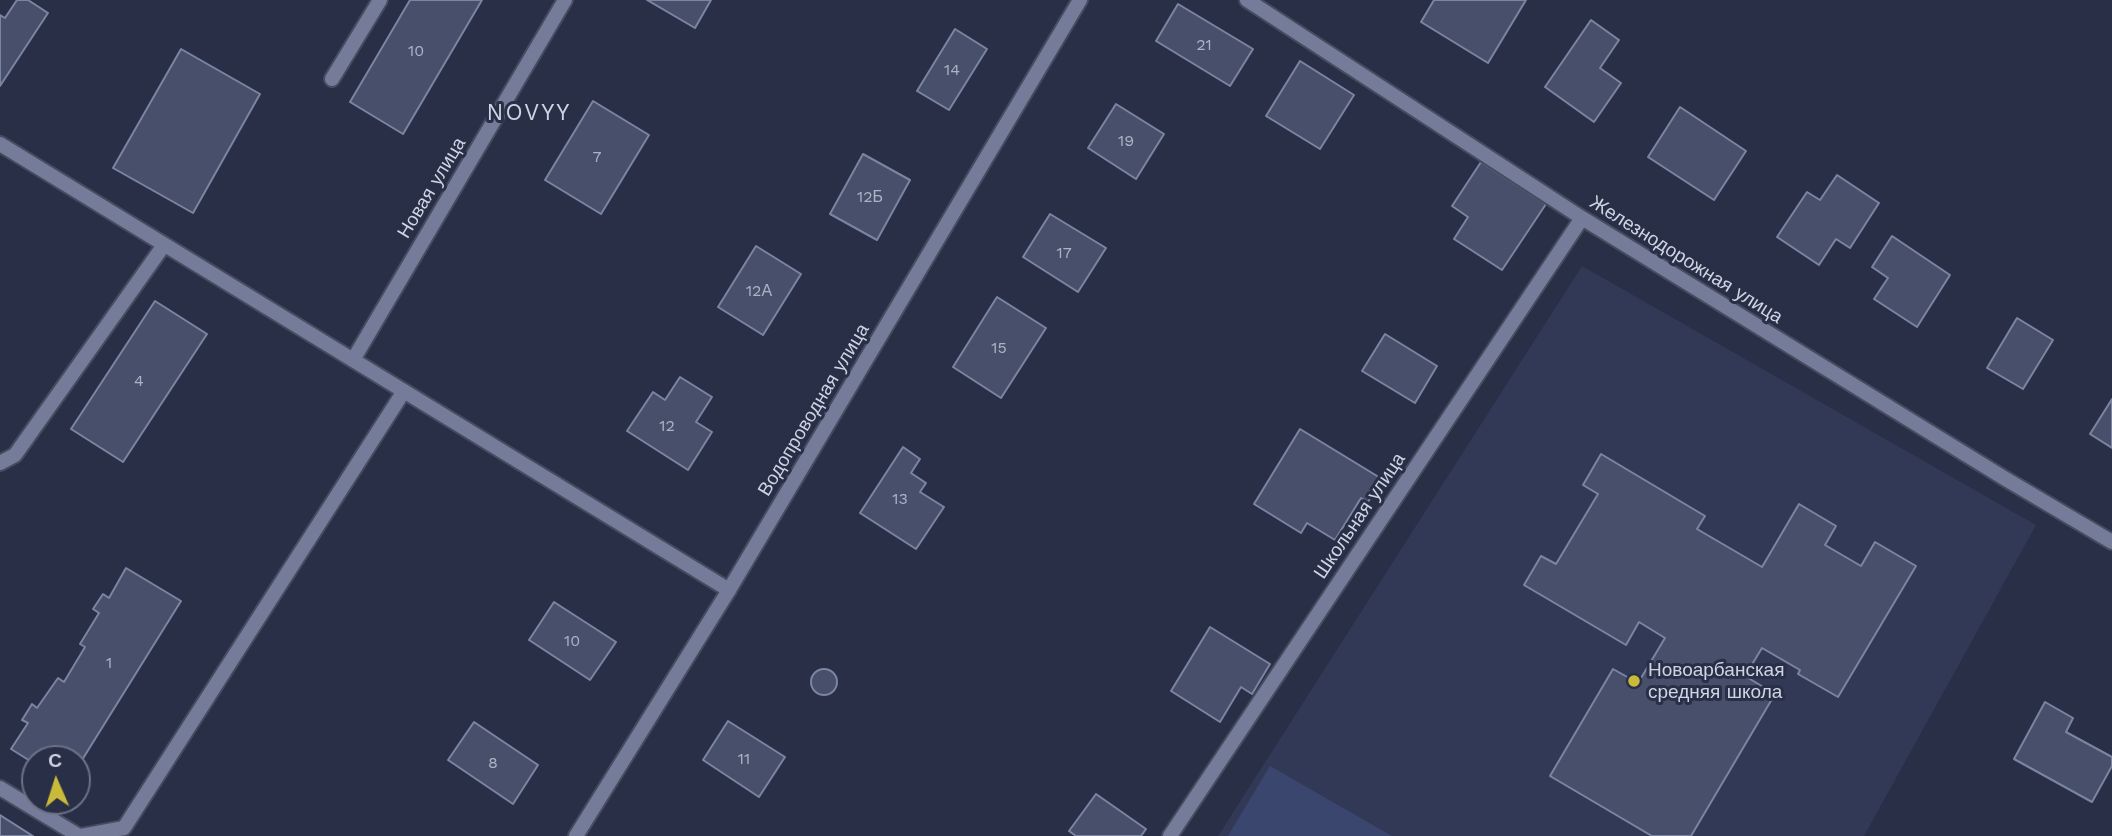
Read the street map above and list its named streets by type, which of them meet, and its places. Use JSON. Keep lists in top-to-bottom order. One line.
{"streets":{"street":["Новая улица","Железнодорожная улица","Водопроводная улица","Школьная улица"]},"crossings":[["Железнодорожная улица","Школьная улица"]],"districts":["NOVYY"],"places":["Новоарбанская средняя школа"],"house_numbers":["21","10","14","19","7","12Б","17","12А","15","4","12","13","10","1","11","8"],"north":"top"}
